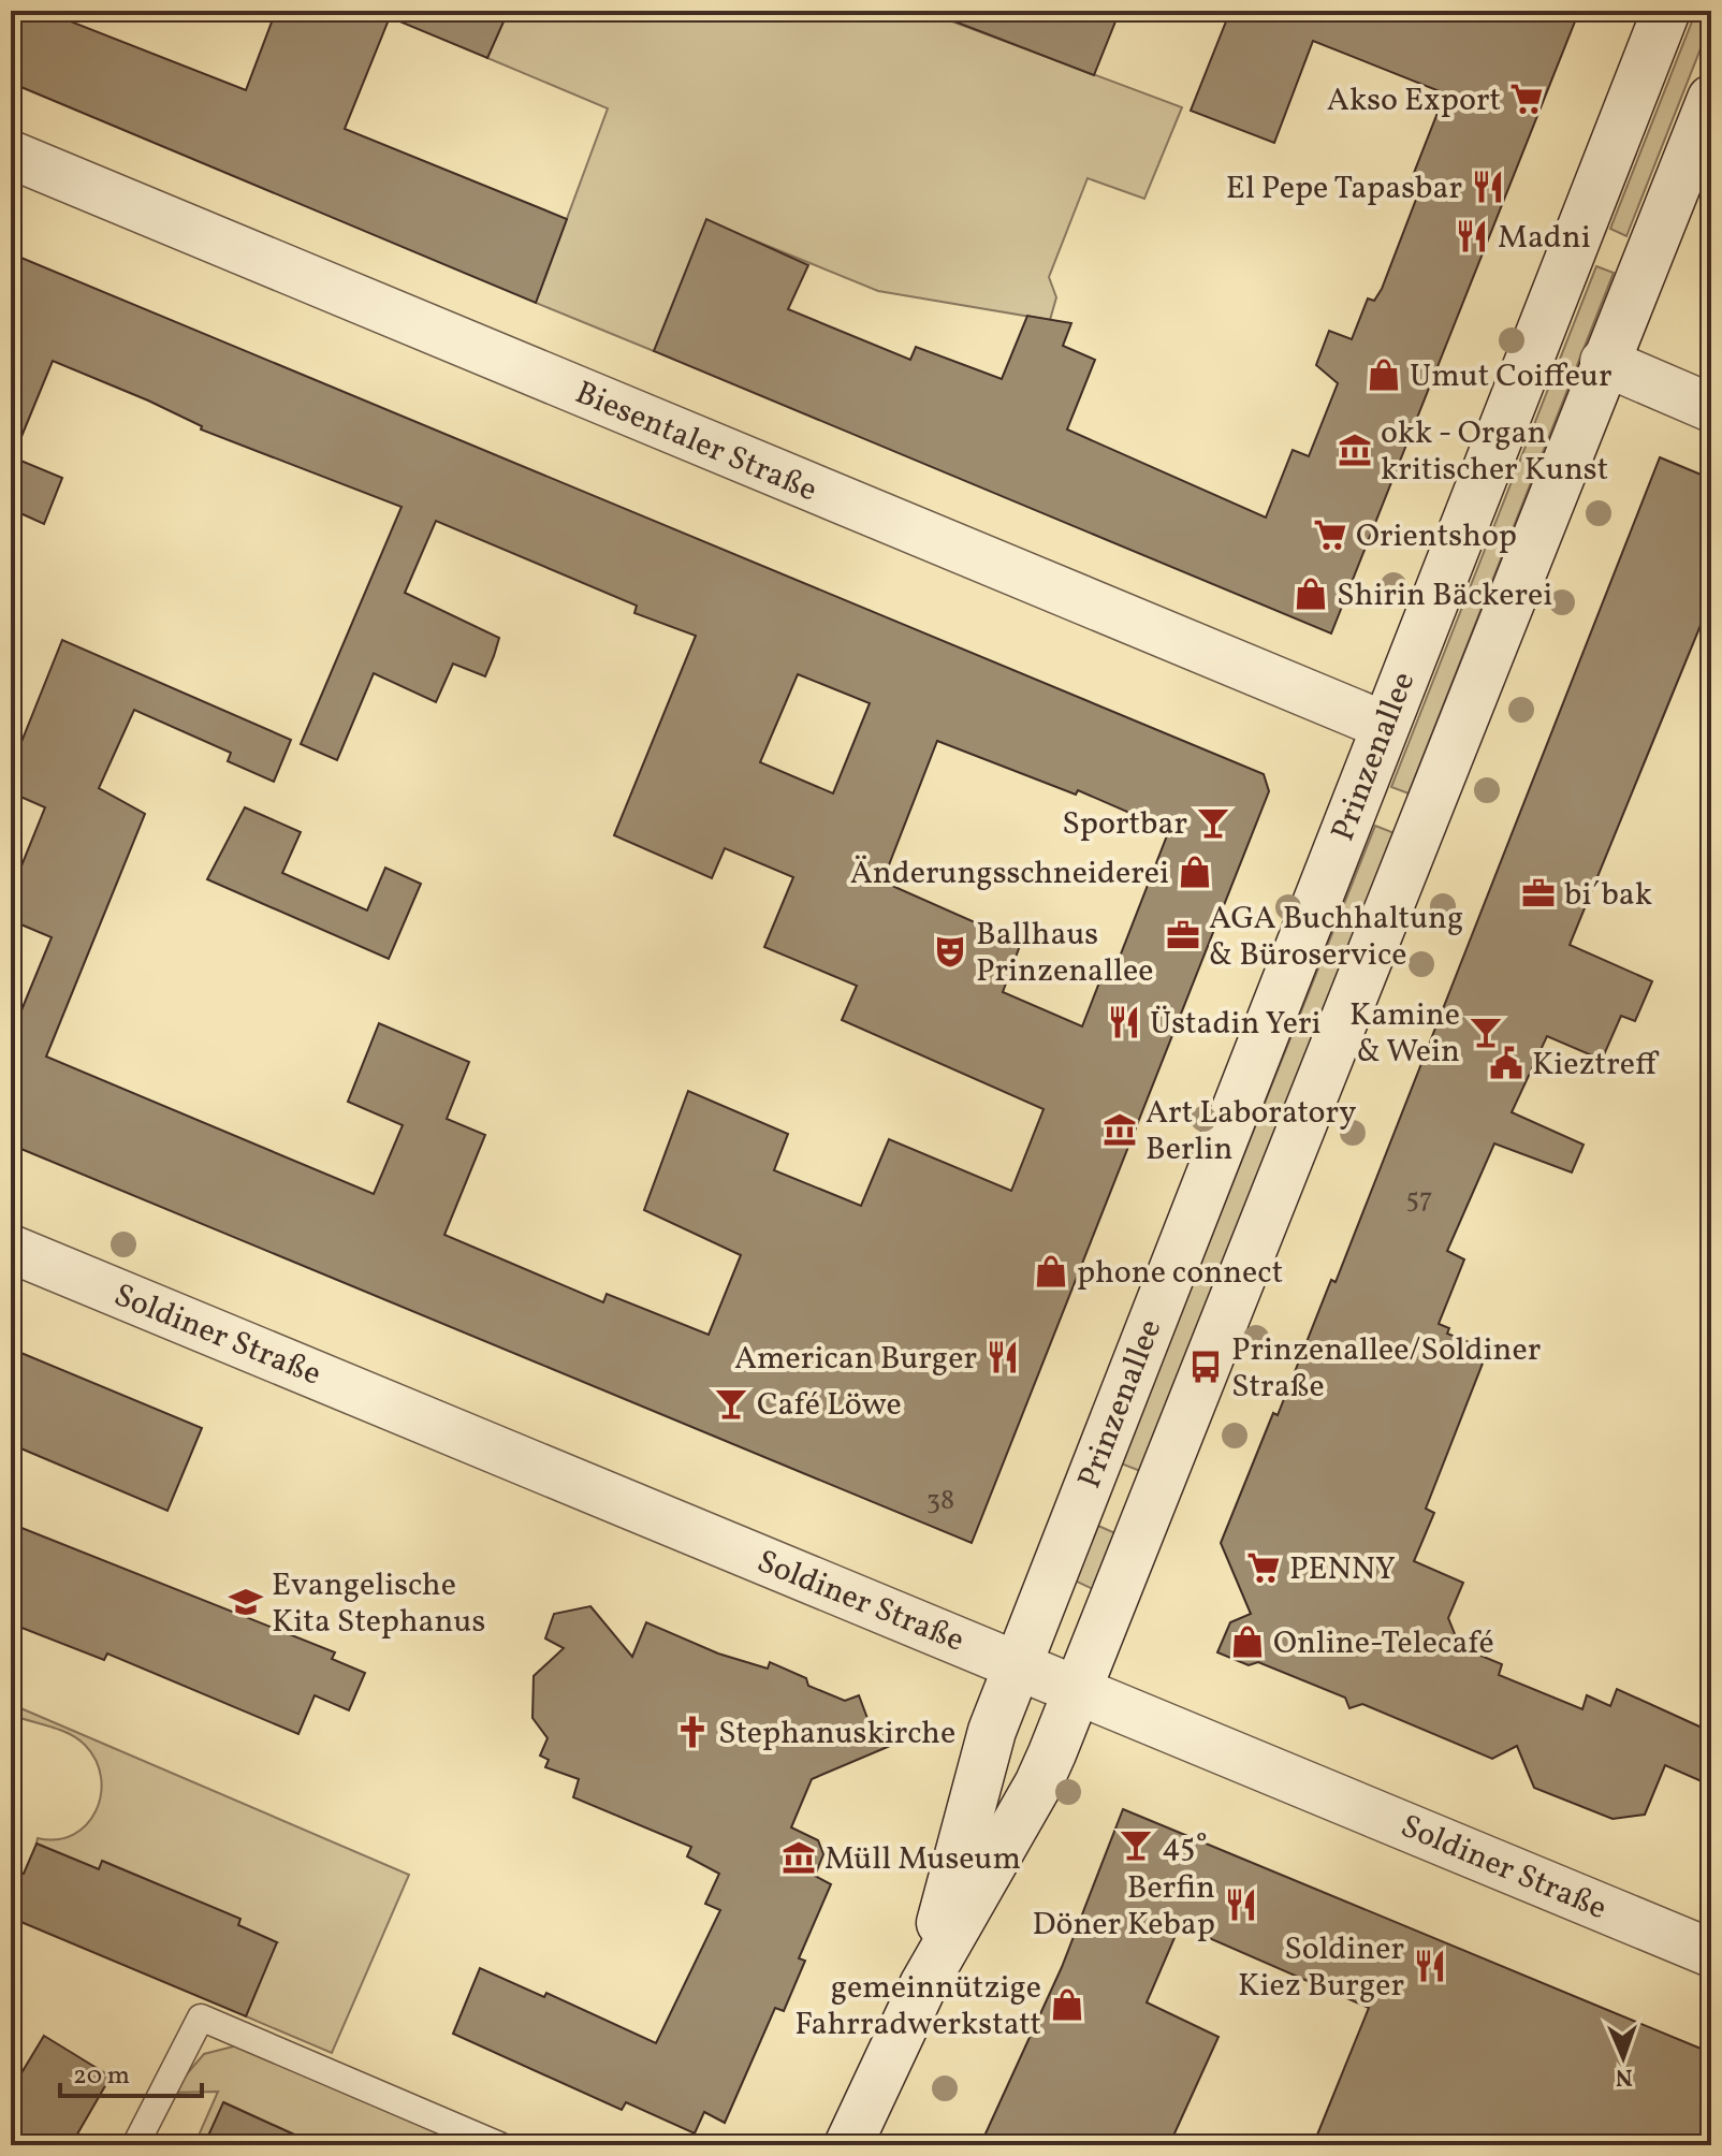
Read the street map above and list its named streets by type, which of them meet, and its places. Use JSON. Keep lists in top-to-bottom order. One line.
{"streets":{"main road":["Biesentaler Straße","Prinzenallee","Soldiner Straße"]},"crossings":[["Biesentaler Straße","Prinzenallee"],["Prinzenallee","Soldiner Straße"]],"places":{"supermarket":["Akso Export","Orientshop","PENNY"],"restaurant":["El Pepe Tapasbar","Madni","Üstadin Yeri","American Burger","Berfin Döner Kebap","Soldiner Kiez Burger"],"shop":["Umut Coiffeur","Shirin Bäckerei","Änderungsschneiderei","phone connect","Online-Telecafé","gemeinnützige Fahrradwerkstatt"],"museum":["okk - Organ kritischer Kunst","Art Laboratory Berlin","Müll Museum"],"bar":["Sportbar","Kamine & Wein","Café Löwe","45°"],"office":["bi´bak","AGA Buchhaltung & Büroservice"],"theatre":["Ballhaus Prinzenallee"],"public building":["Kieztreff"],"bus stop":["Prinzenallee/Soldiner Straße"],"school or university":["Evangelische Kita Stephanus"],"church":["Stephanuskirche"]},"house_numbers":["57","38"],"scale_bar":"20 m","north":"bottom"}
